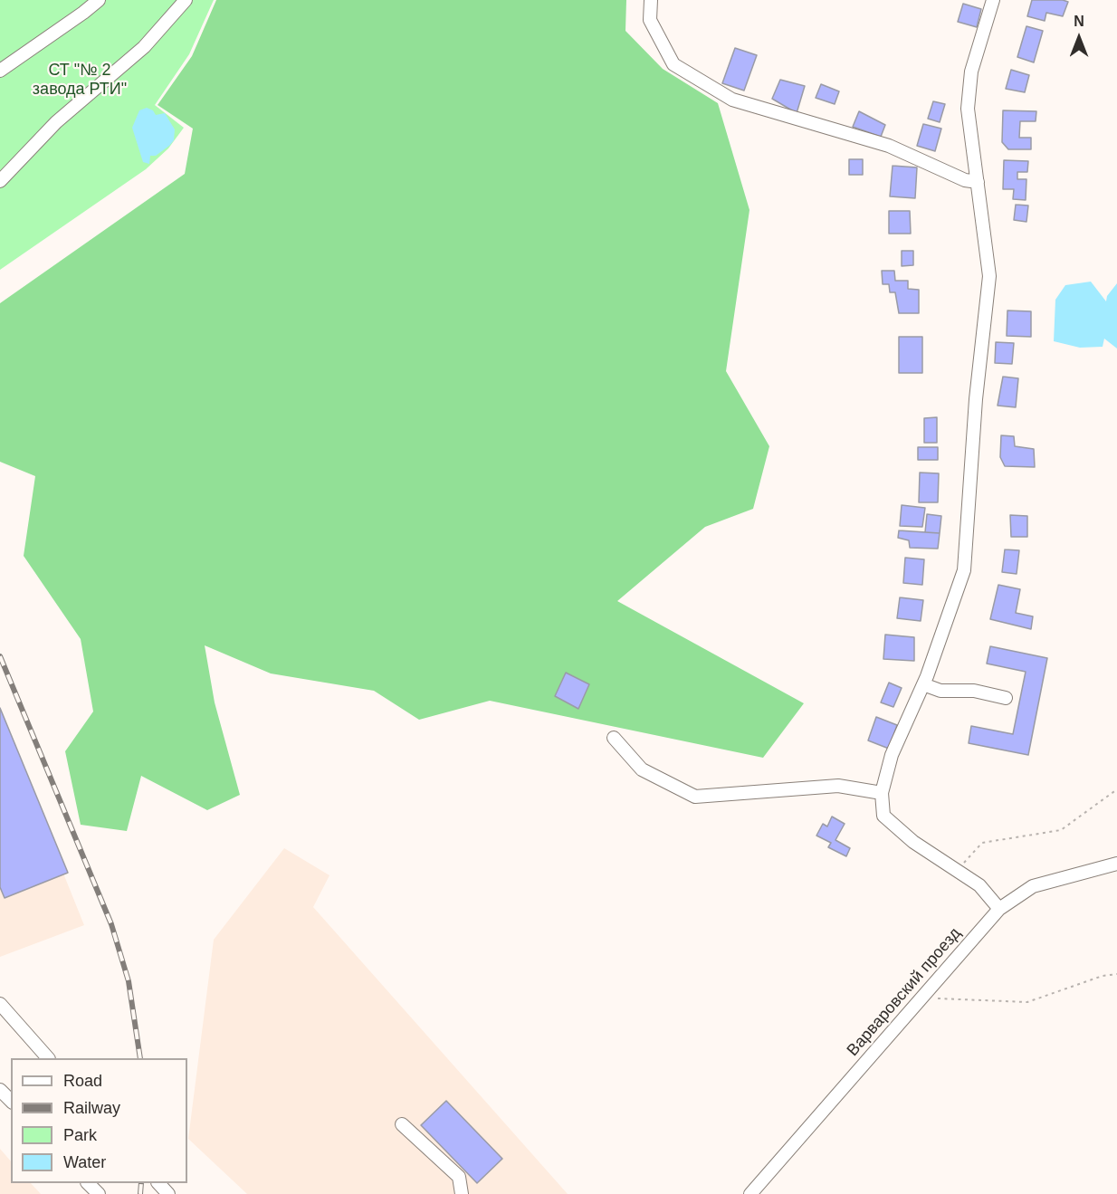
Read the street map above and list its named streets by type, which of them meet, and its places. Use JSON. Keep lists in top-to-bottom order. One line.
{"streets":{"street":["Варваровский проезд"]},"parks":["СТ \"№ 2 завода РТИ\""],"legend":["Road","Railway","Park","Water"],"north":"top"}
